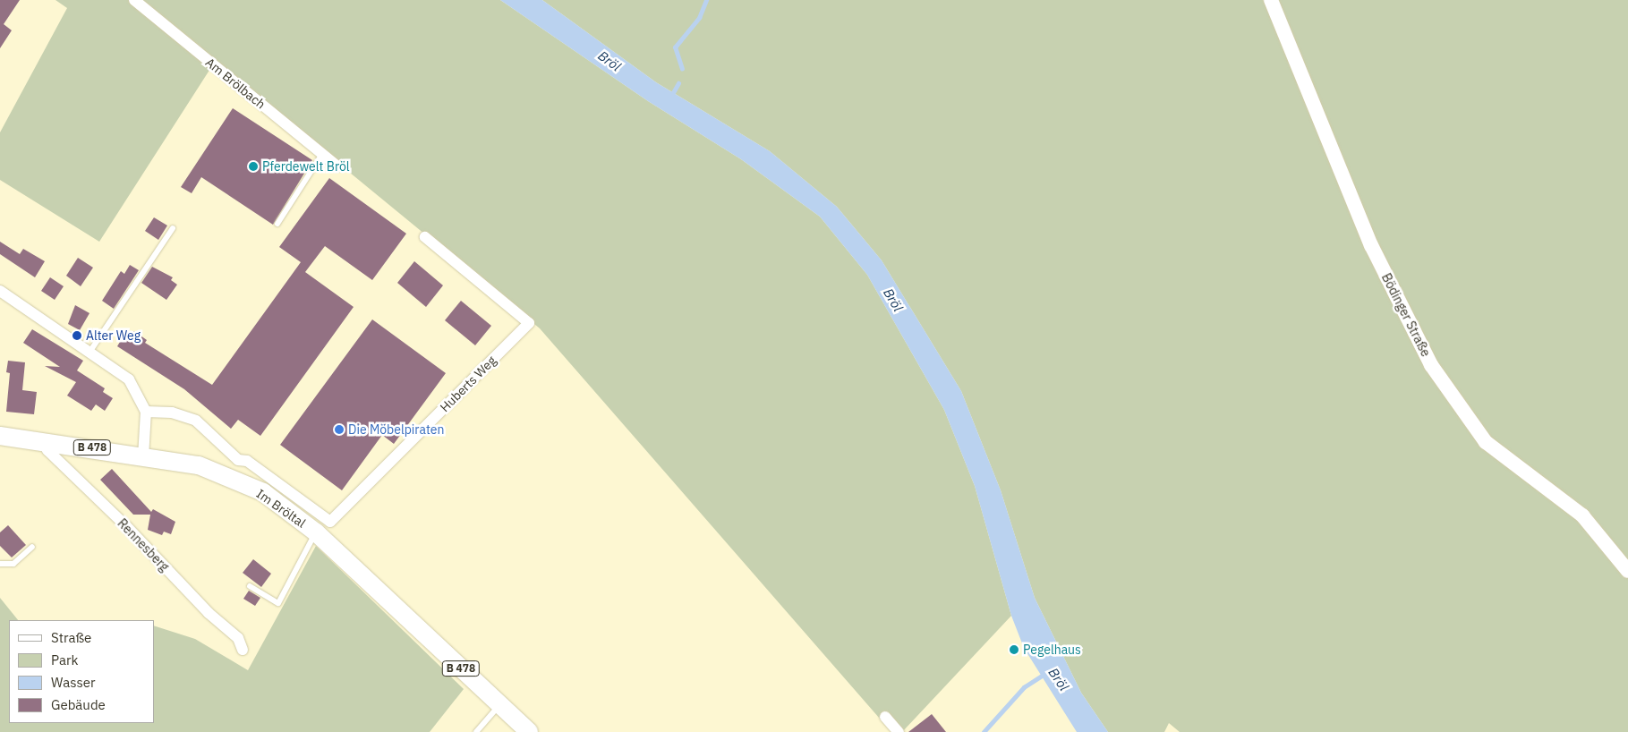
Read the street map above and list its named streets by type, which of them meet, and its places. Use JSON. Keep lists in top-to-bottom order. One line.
{"streets":{"main road":["B 478","Im Bröltal"],"street":["Am Brölbach","Bödinger Straße","Huberts Weg","Rennesberg"]},"crossings":[["Im Bröltal","Rennesberg"]],"water":["Bröl"],"places":["Pferdewelt Bröl","Alter Weg","Die Möbelpiraten","Pegelhaus"],"legend":["Straße","Park","Wasser","Gebäude"]}
